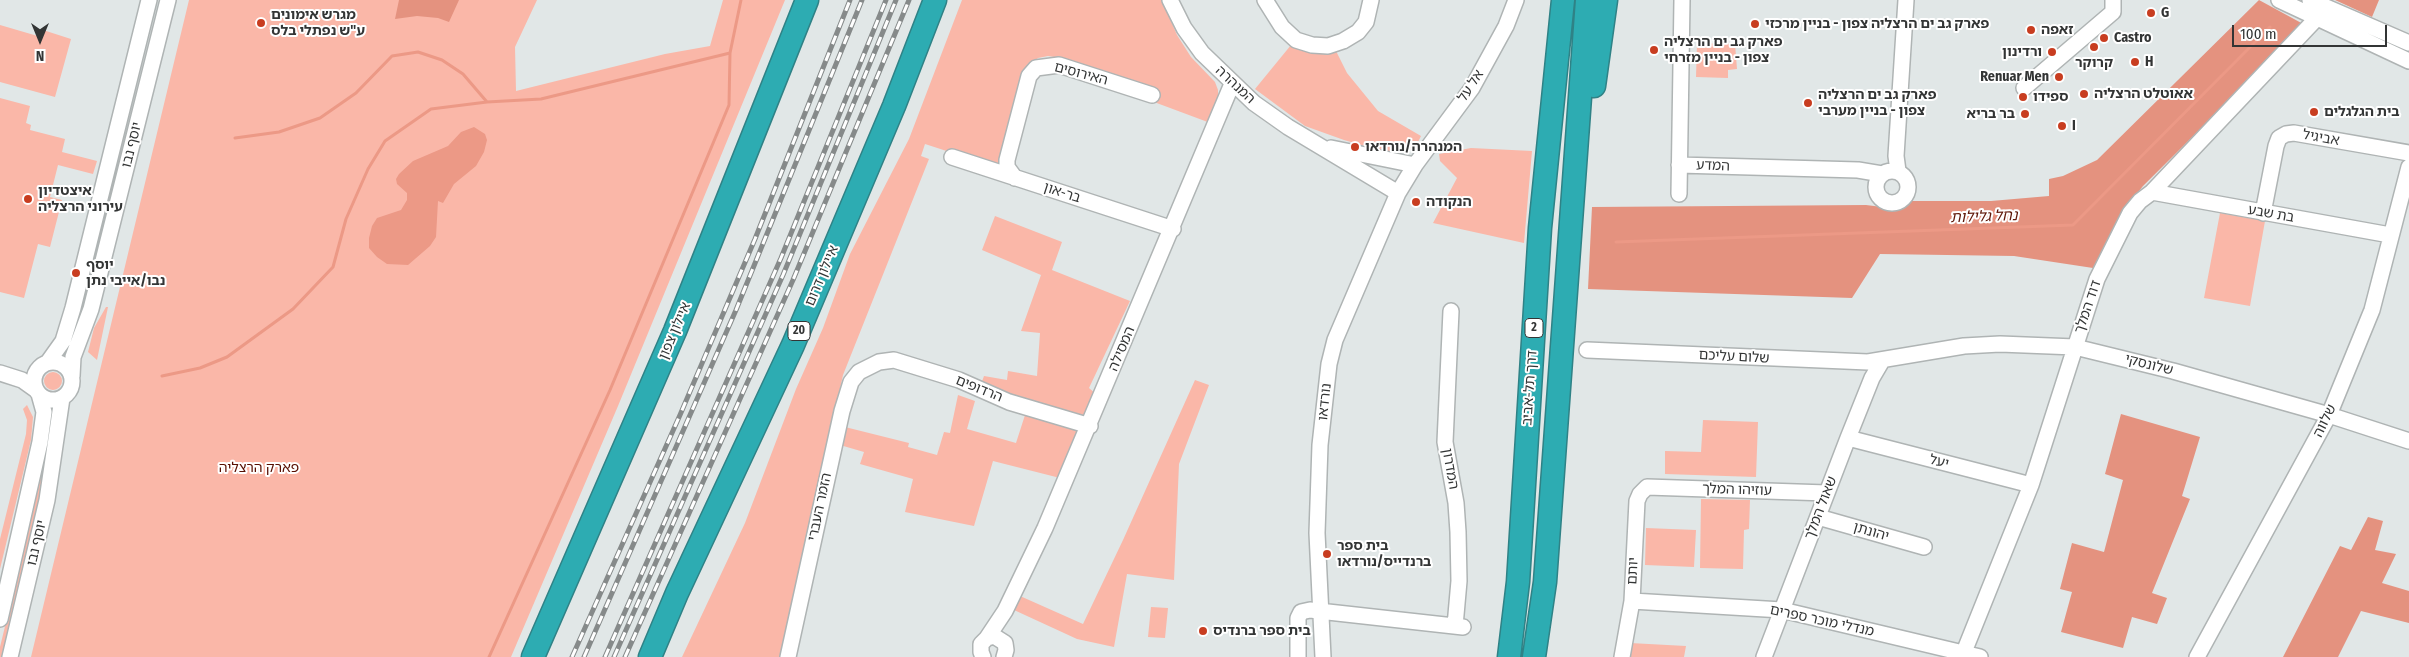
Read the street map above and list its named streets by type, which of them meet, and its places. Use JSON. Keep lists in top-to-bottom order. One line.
{"streets":{"highway":["איילון דרום","2","איילון צפון","20","דרך תל-אביב"],"street":["האירוסים","המנהרה","אל על","אביגיל","יוסף נבו","המדע","בר-און","בת שבע","דוד המלך","המסילה","שלום עליכם","שלונסקי","הרדופים","נורדאו","שלווה","יעל","המדרון","עוזיהו המלך","הזמר העברי","שאול המלך","יהונתן","יותם","מנדלי מוכר ספרים"]},"crossings":[["האירוסים","בר-און"],["המנהרה","אל על"],["המנהרה","המסילה"],["המנהרה","נורדאו"],["אל על","נורדאו"],["אביגיל","בת שבע"],["בר-און","המסילה"],["בת שבע","דוד המלך"],["בת שבע","שלווה"],["דוד המלך","שלונסקי"],["דוד המלך","יעל"],["דוד המלך","מנדלי מוכר ספרים"],["המסילה","הרדופים"],["שלום עליכם","שלונסקי"],["שלום עליכם","שאול המלך"],["שלונסקי","שלווה"],["שלונסקי","שאול המלך"],["הרדופים","הזמר העברי"],["נורדאו","המדרון"],["יעל","שאול המלך"],["עוזיהו המלך","שאול המלך"],["עוזיהו המלך","יותם"],["שאול המלך","יהונתן"],["שאול המלך","מנדלי מוכר ספרים"],["יותם","מנדלי מוכר ספרים"]],"water":["נחל גלילות"],"parks":["פארק הרצליה"],"places":["G","מגרש אימונים ע\"ש נפתלי בלס","פארק גב ים הרצליה צפון - בניין מרכזי","זאפה","Castro","קרוקר","פארק גב ים הרצליה צפון - בניין מזרחי","ורדינון","H","Renuar Men","אאוטלט הרצליה","ספידו","פארק גב ים הרצליה צפון - בניין מערבי","בית הגלגלים","בר בריא","I","המנהרה/נורדאו","איצטדיון עירוני הרצליה","הנקודה","יוסף נבו/אייבי נתן","בית ספר ברנדייס/נורדאו","בית ספר ברנדיס"],"scale_bar":"100 m","north":"bottom"}
